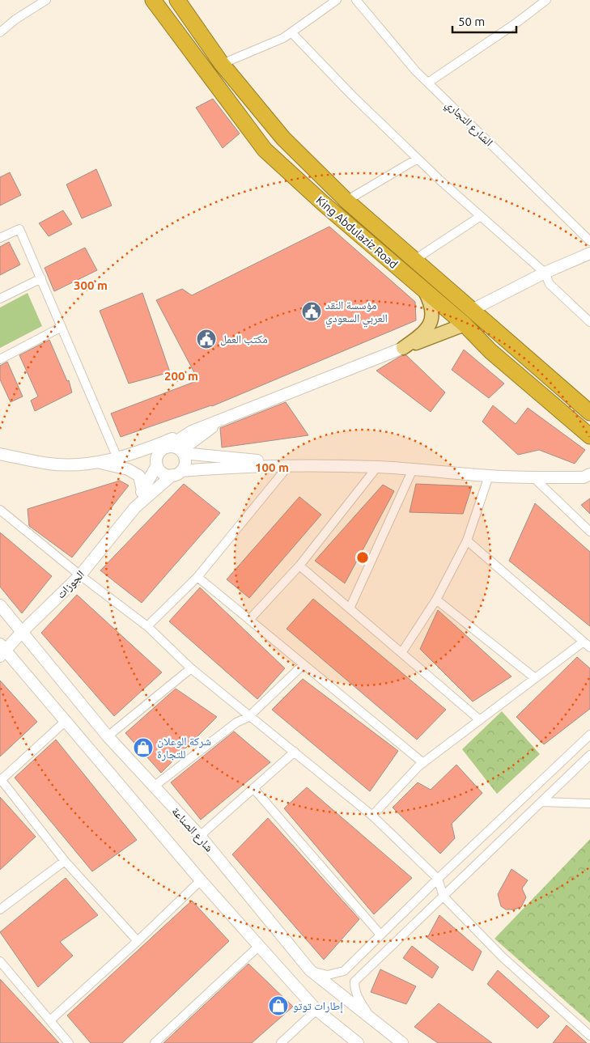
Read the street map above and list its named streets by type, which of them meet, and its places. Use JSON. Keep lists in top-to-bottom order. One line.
{"streets":{"highway":["King Abdulaziz Road"],"street":["الشارع التجاري","الجوزات","شارع الصناعة"]},"crossings":[["الجوزات","شارع الصناعة"]],"places":{"public building":["مؤسسة النقد العربي السعودي","مكتب العمل"],"shop":["شركة الوعلان للتجارة","إطارات توتو"]},"scale_bar":"50 m","rings":["300 m","200 m","100 m"]}
